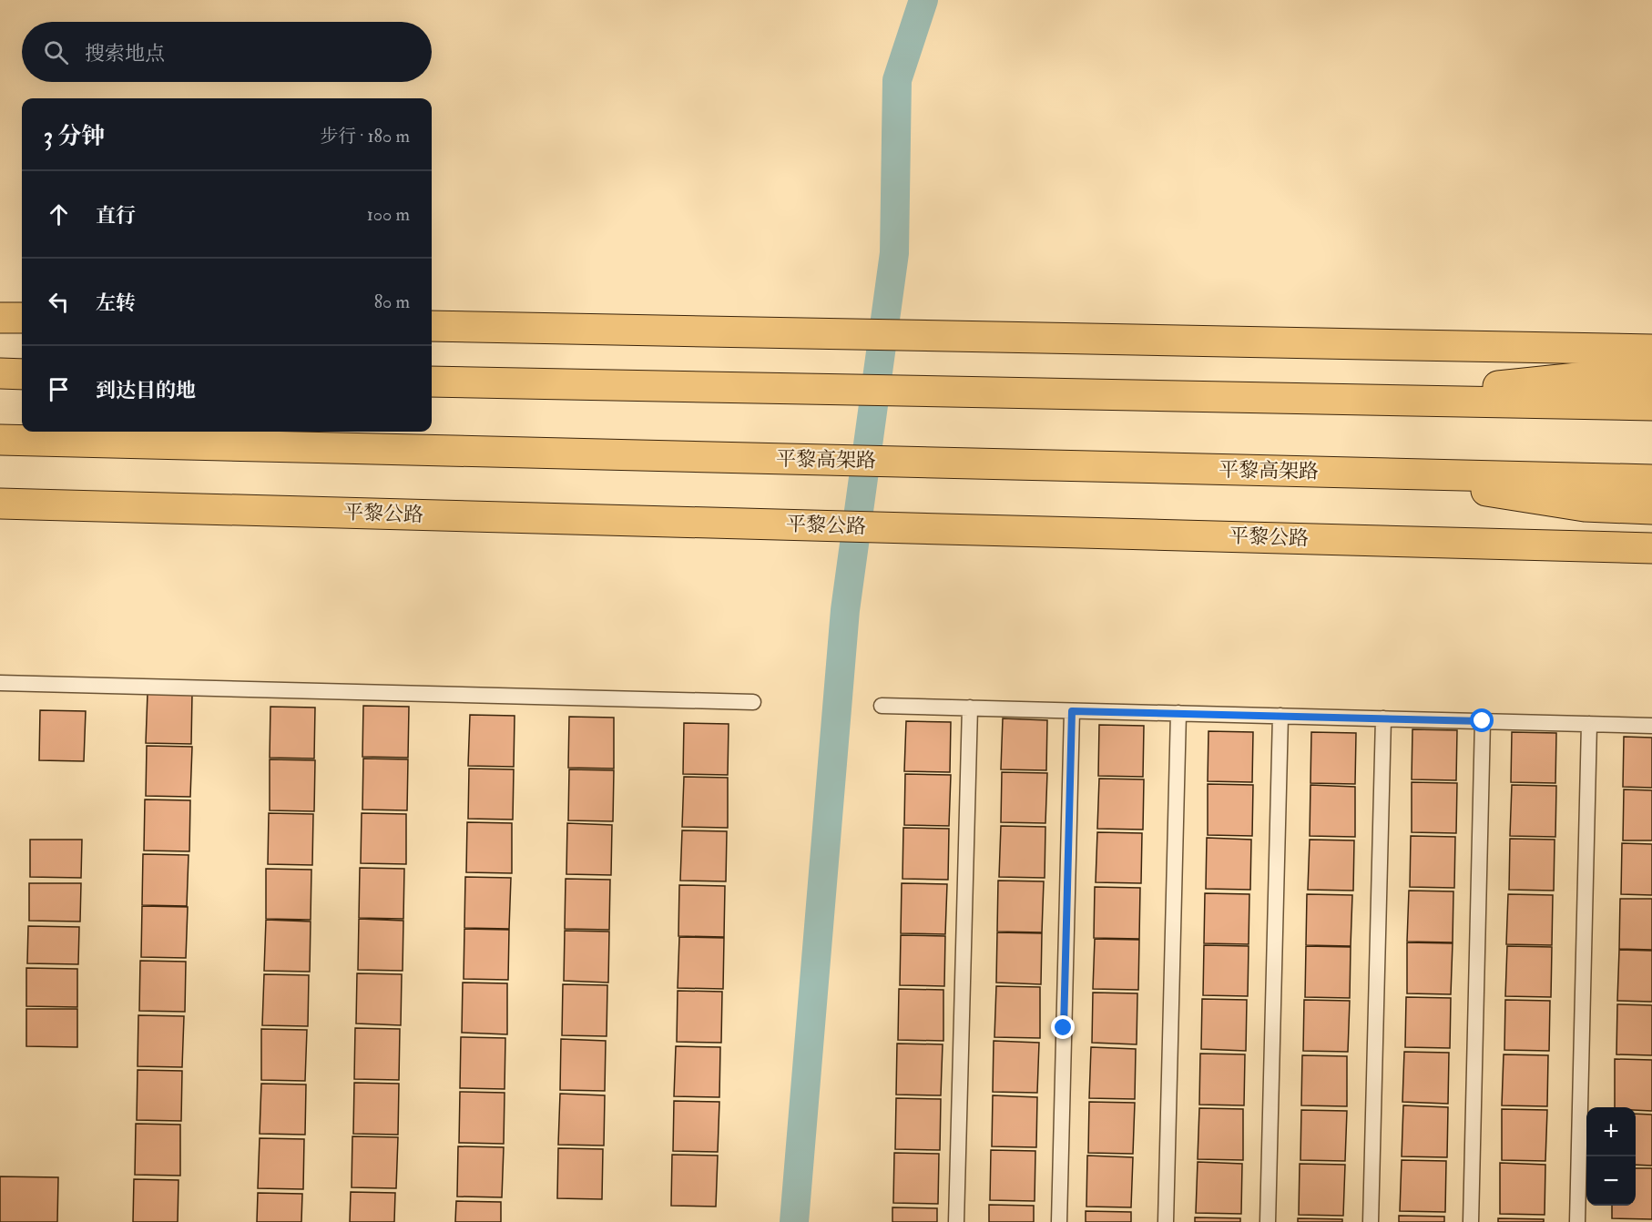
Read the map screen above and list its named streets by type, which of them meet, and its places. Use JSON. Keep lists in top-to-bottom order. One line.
{"streets":{"main road":["平黎高架路","平黎公路"]},"page":{"search":"搜索地点","heading":["3 分钟","步行 · 180 m"],"list":[["直行","100 m"],["左转","80 m"],"到达目的地"],"map_buttons":["+","−"]}}
